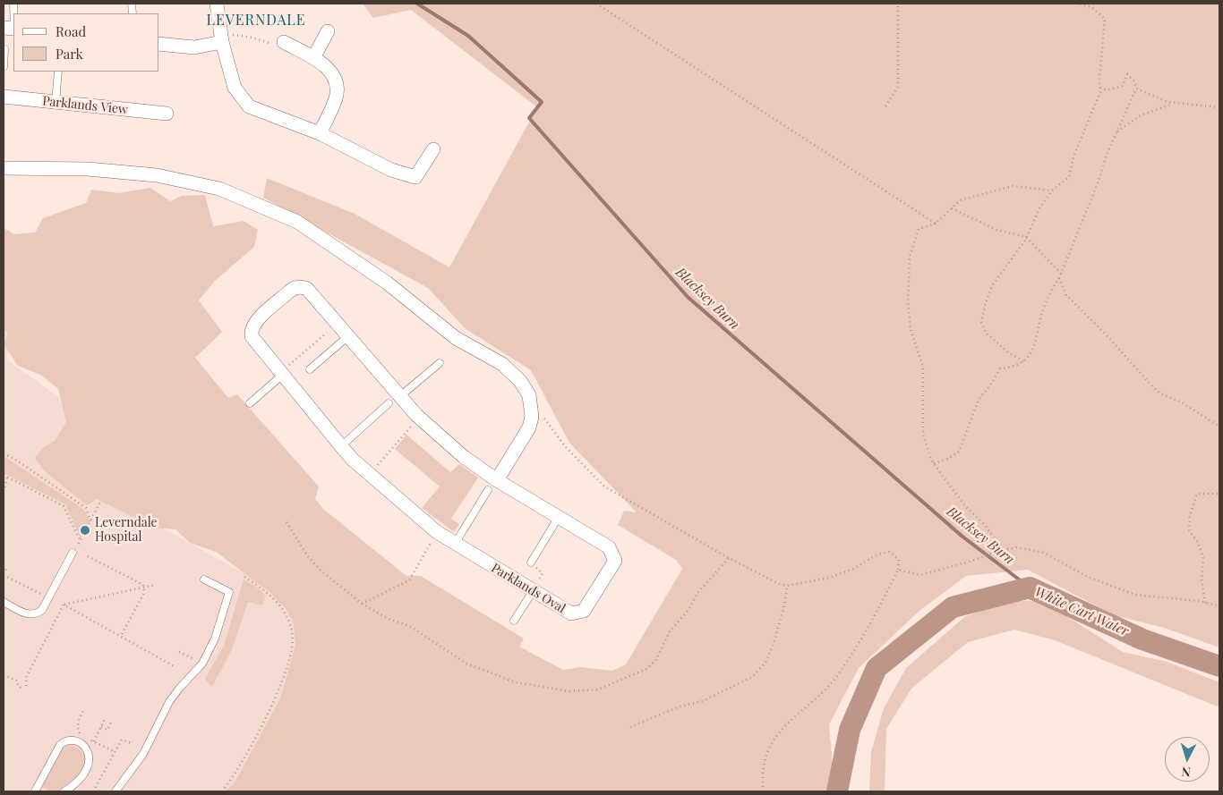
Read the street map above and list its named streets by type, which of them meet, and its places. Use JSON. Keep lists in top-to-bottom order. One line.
{"streets":{"street":["Parklands View","Parklands Oval"]},"districts":["LEVERNDALE"],"water":["Blacksey Burn","White Cart Water"],"places":["Leverndale Hospital"],"legend":["Road","Park"],"north":"bottom"}
